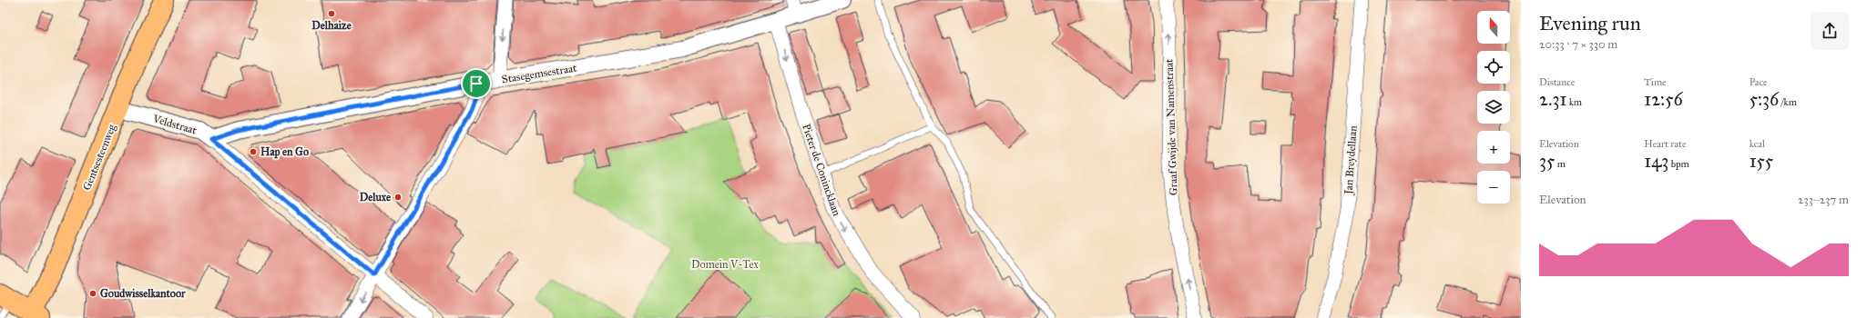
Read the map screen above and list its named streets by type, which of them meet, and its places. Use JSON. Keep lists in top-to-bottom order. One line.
{"streets":{"main road":["Gentsesteenweg"],"street":["Stasegemsestraat","Veldstraat","Graaf Gwijde van Namenstraat","Jan Breydellaan","Pieter de Conincklaan"]},"crossings":[["Stasegemsestraat","Veldstraat"],["Stasegemsestraat","Pieter de Conincklaan"],["Veldstraat","Gentsesteenweg"]],"one_way":["Graaf Gwijde van Namenstraat","Pieter de Conincklaan"],"parks":["Domein V-Tex"],"places":["Delhaize","Hap en Go","Deluxe","Goudwisselkantoor"],"north":"top","page":{"heading":["Evening run","20:33 · 7 × 330 m"],"map_buttons":["+","−"],"stats":[["Distance","2.31 km"],["Time","12:56"],["Pace","5:36 /km"],["Elevation","35 m"],["Heart rate","143 bpm"],["kcal","155"]],"chart":["Elevation","233–237 m"]}}
